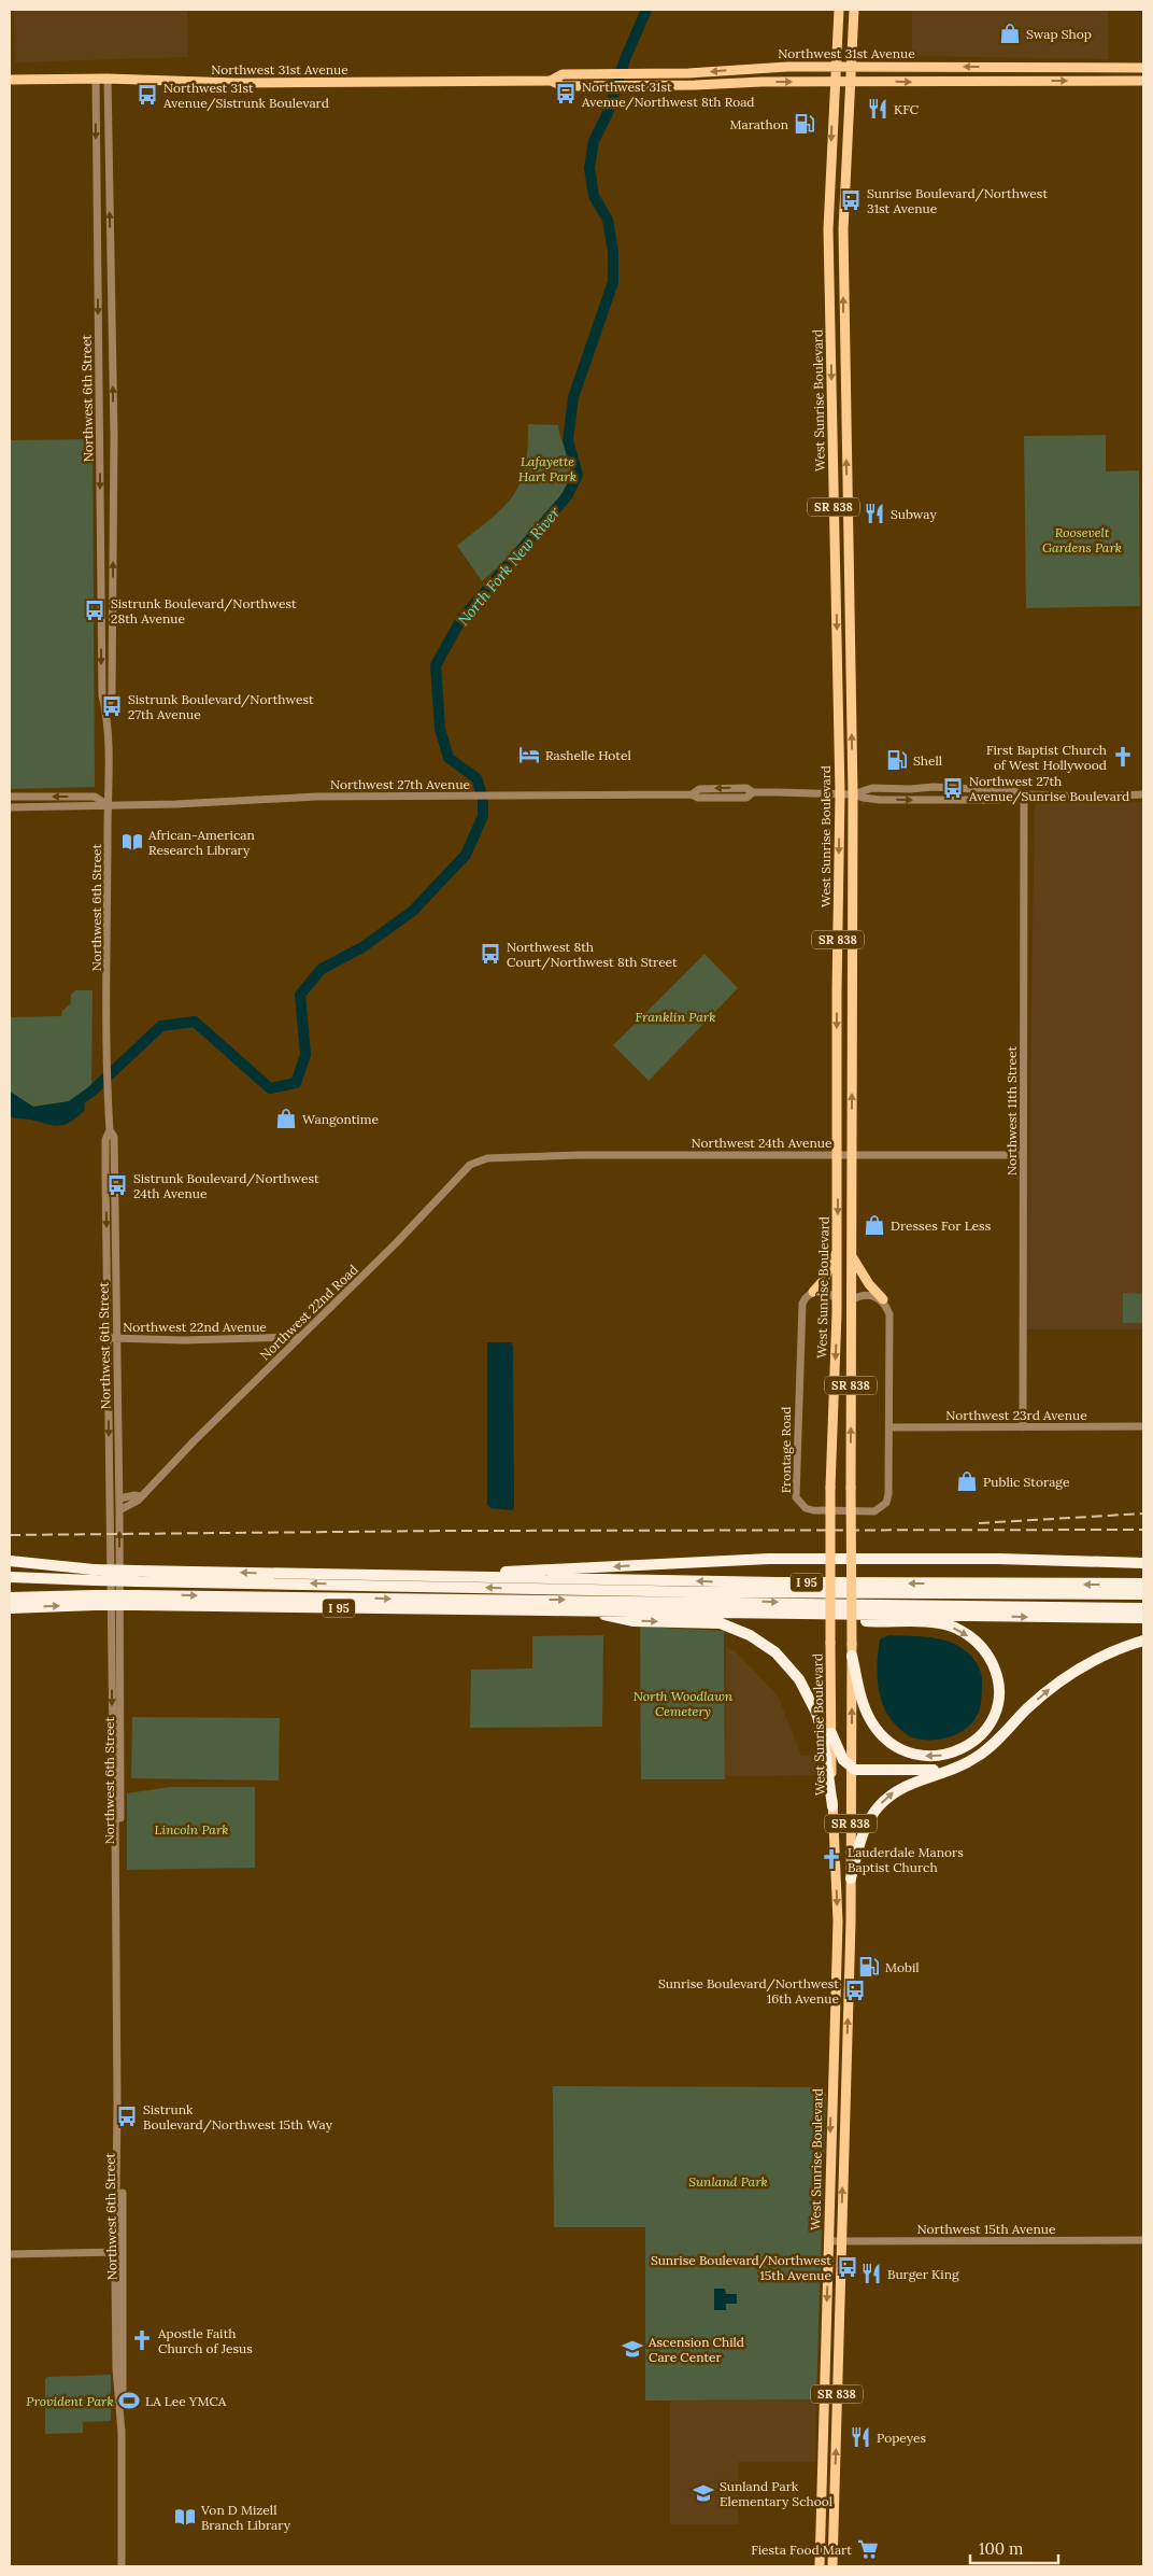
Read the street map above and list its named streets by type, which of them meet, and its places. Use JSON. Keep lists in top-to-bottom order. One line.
{"streets":{"highway":["I 95"],"main road":["Northwest 31st Avenue","West Sunrise Boulevard","SR 838"],"street":["Northwest 6th Street","Northwest 27th Avenue","Northwest 11th Street","Northwest 24th Avenue","Northwest 22nd Road","Northwest 22nd Avenue","Northwest 23rd Avenue","Frontage Road","Northwest 15th Avenue"]},"crossings":[["Northwest 31st Avenue","Northwest 6th Street"],["Northwest 31st Avenue","West Sunrise Boulevard"],["Northwest 6th Street","Northwest 27th Avenue"],["Northwest 6th Street","Northwest 22nd Road"],["Northwest 6th Street","Northwest 22nd Avenue"],["West Sunrise Boulevard","Northwest 27th Avenue"],["West Sunrise Boulevard","Northwest 24th Avenue"],["West Sunrise Boulevard","Northwest 15th Avenue"],["Northwest 27th Avenue","Northwest 11th Street"],["Northwest 11th Street","Northwest 24th Avenue"],["Northwest 11th Street","Northwest 23rd Avenue"],["Northwest 24th Avenue","Northwest 22nd Road"],["Northwest 22nd Road","Northwest 22nd Avenue"],["Northwest 23rd Avenue","Frontage Road"]],"water":["North Fork New River"],"parks":["Lafayette Hart Park","Roosevelt Gardens Park","Franklin Park","North Woodlawn Cemetery","Lincoln Park","Sunland Park","Provident Park"],"places":{"shop":["Swap Shop","Wangontime","Dresses For Less","Public Storage"],"bus stop":["Northwest 31st Avenue/Northwest 8th Road","Northwest 31st Avenue/Sistrunk Boulevard","Sunrise Boulevard/Northwest 31st Avenue","Sistrunk Boulevard/Northwest 28th Avenue","Sistrunk Boulevard/Northwest 27th Avenue","Northwest 27th Avenue/Sunrise Boulevard","Northwest 8th Court/Northwest 8th Street","Sistrunk Boulevard/Northwest 24th Avenue","Sunrise Boulevard/Northwest 16th Avenue","Sistrunk Boulevard/Northwest 15th Way","Sunrise Boulevard/Northwest 15th Avenue"],"restaurant":["KFC","Subway","Burger King","Popeyes"],"fuel station":["Marathon","Shell","Mobil"],"hotel":["Rashelle Hotel"],"church":["First Baptist Church of West Hollywood","Lauderdale Manors Baptist Church","Apostle Faith Church of Jesus"],"library":["African-American Research Library","Von D Mizell Branch Library"],"school or university":["Ascension Child Care Center","Sunland Park Elementary School"],"sports":["LA Lee YMCA"],"supermarket":["Fiesta Food Mart"]},"scale_bar":"100 m"}
